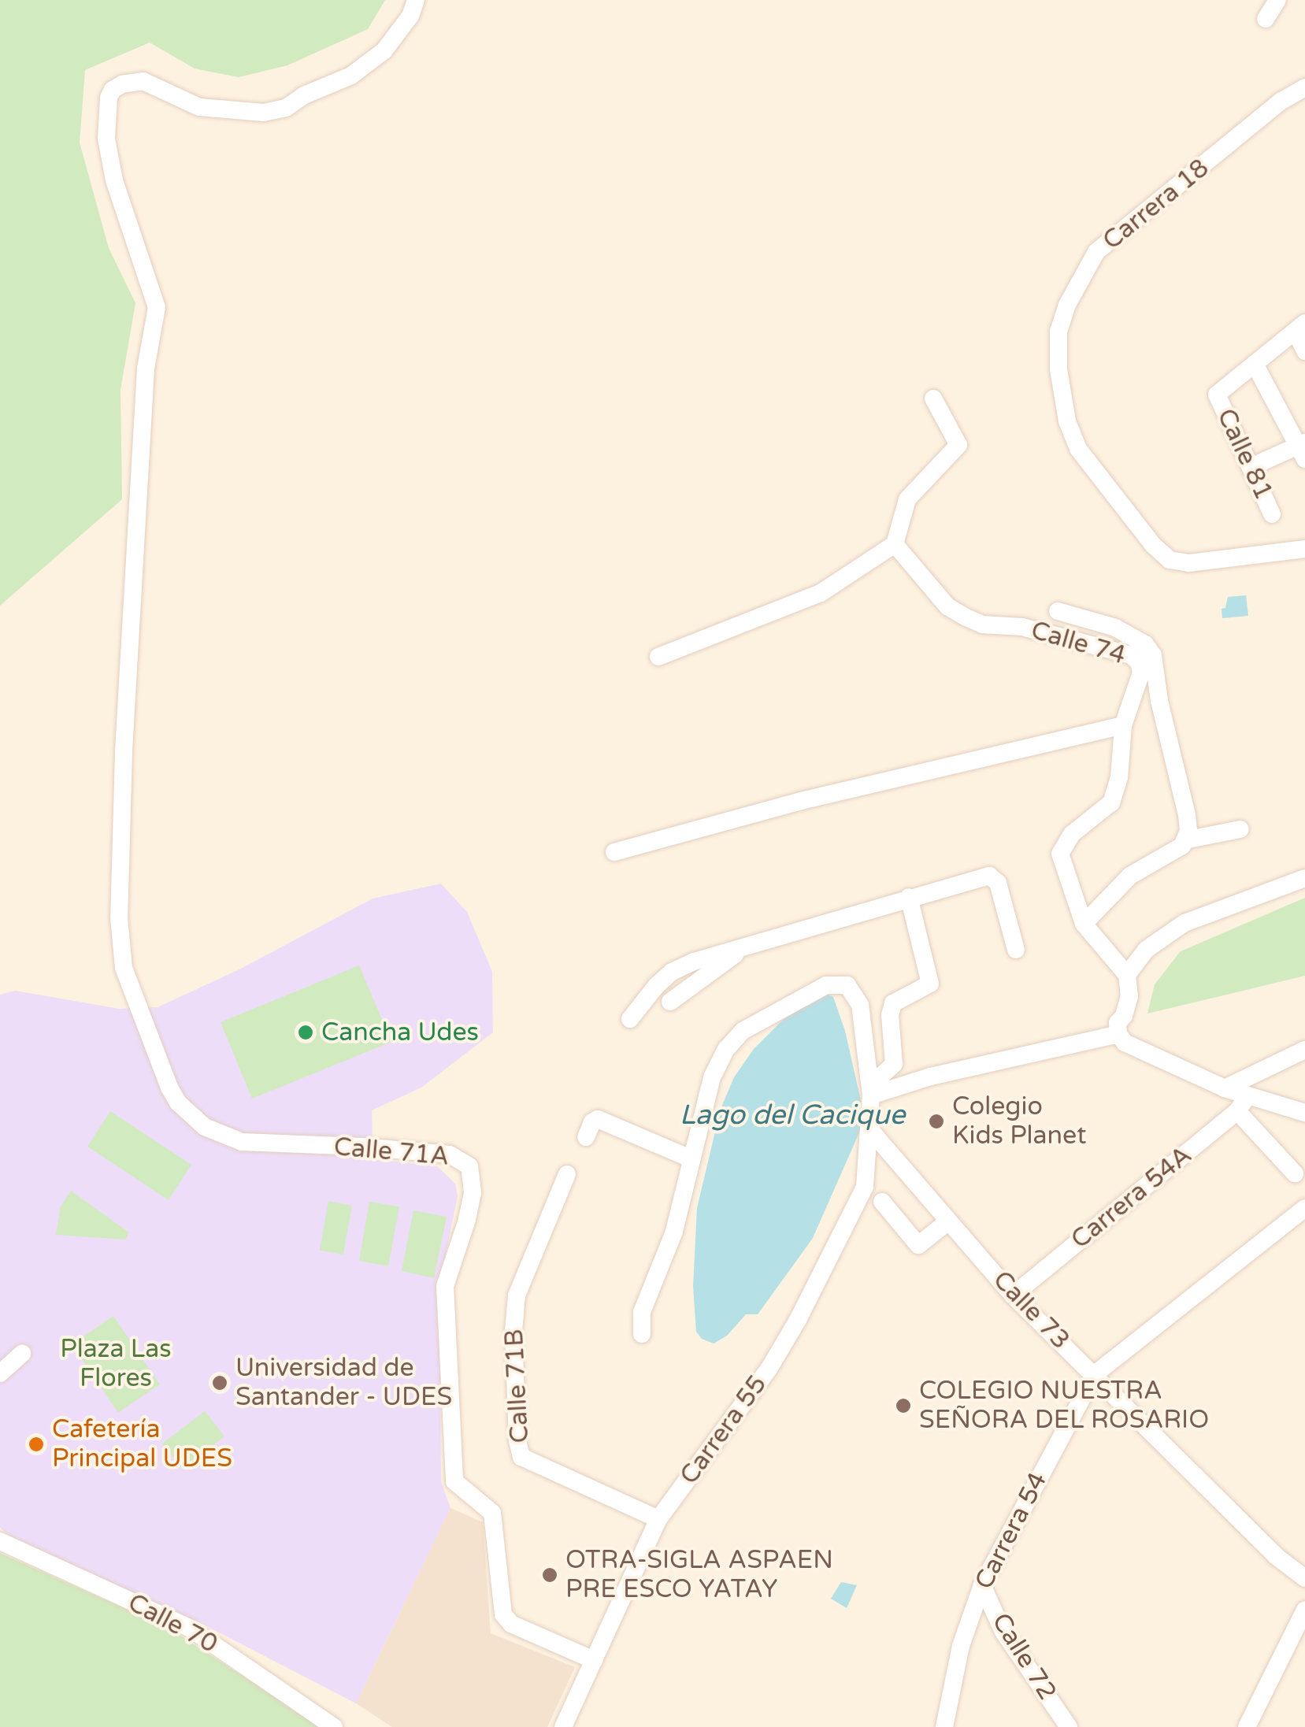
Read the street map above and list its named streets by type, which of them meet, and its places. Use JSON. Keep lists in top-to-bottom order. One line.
{"streets":{"street":["Carrera 18","Calle 81","Calle 74","Calle 71A","Carrera 54A","Calle 73","Calle 71B","Carrera 55","Carrera 54","Calle 70","Calle 72"]},"crossings":[["Calle 71A","Carrera 55"],["Carrera 54A","Calle 73"],["Calle 73","Carrera 55"],["Calle 73","Carrera 54"],["Calle 71B","Carrera 55"],["Carrera 54","Calle 72"]],"water":["Lago del Cacique"],"parks":["Plaza Las Flores"],"places":["Cancha Udes","Colegio Kids Planet","Universidad de Santander - UDES","COLEGIO NUESTRA SEÑORA DEL ROSARIO","Cafetería Principal UDES","OTRA-SIGLA ASPAEN PRE ESCO YATAY"]}
